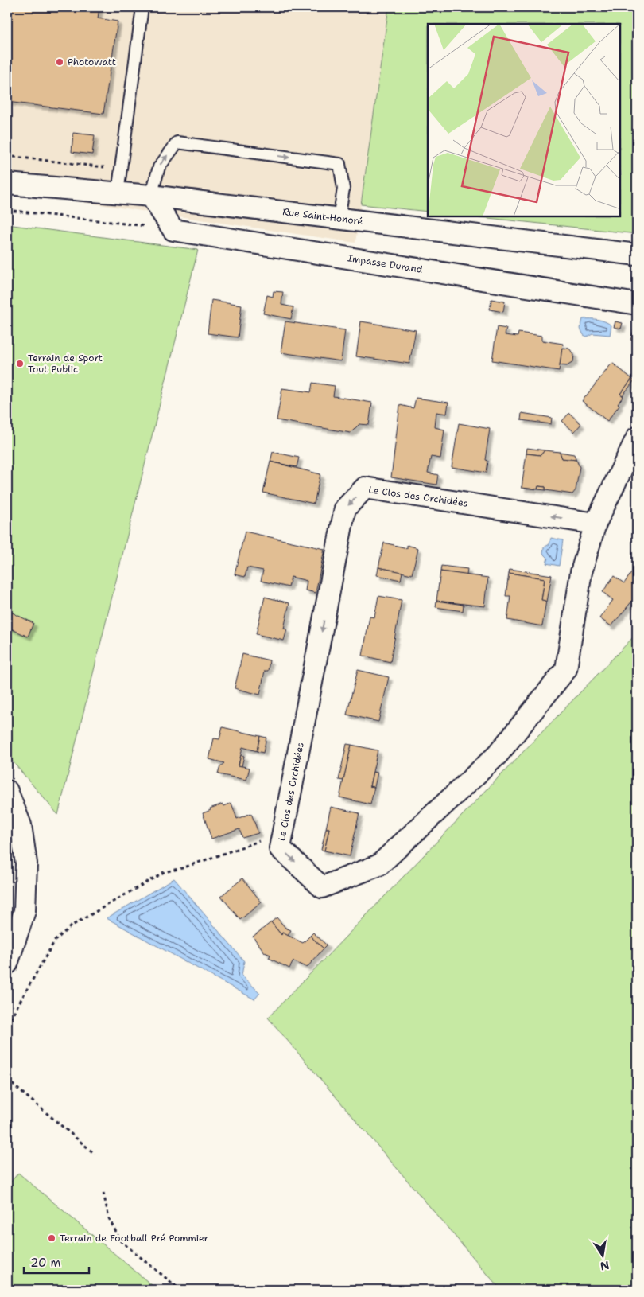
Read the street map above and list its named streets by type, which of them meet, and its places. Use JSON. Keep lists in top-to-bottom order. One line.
{"streets":{"street":["Rue Saint-Honoré","Impasse Durand","Le Clos des Orchidées"]},"places":["Photowatt","Terrain de Sport Tout Public","Terrain de Football Pré Pommier"],"scale_bar":"20 m","north":"bottom"}
